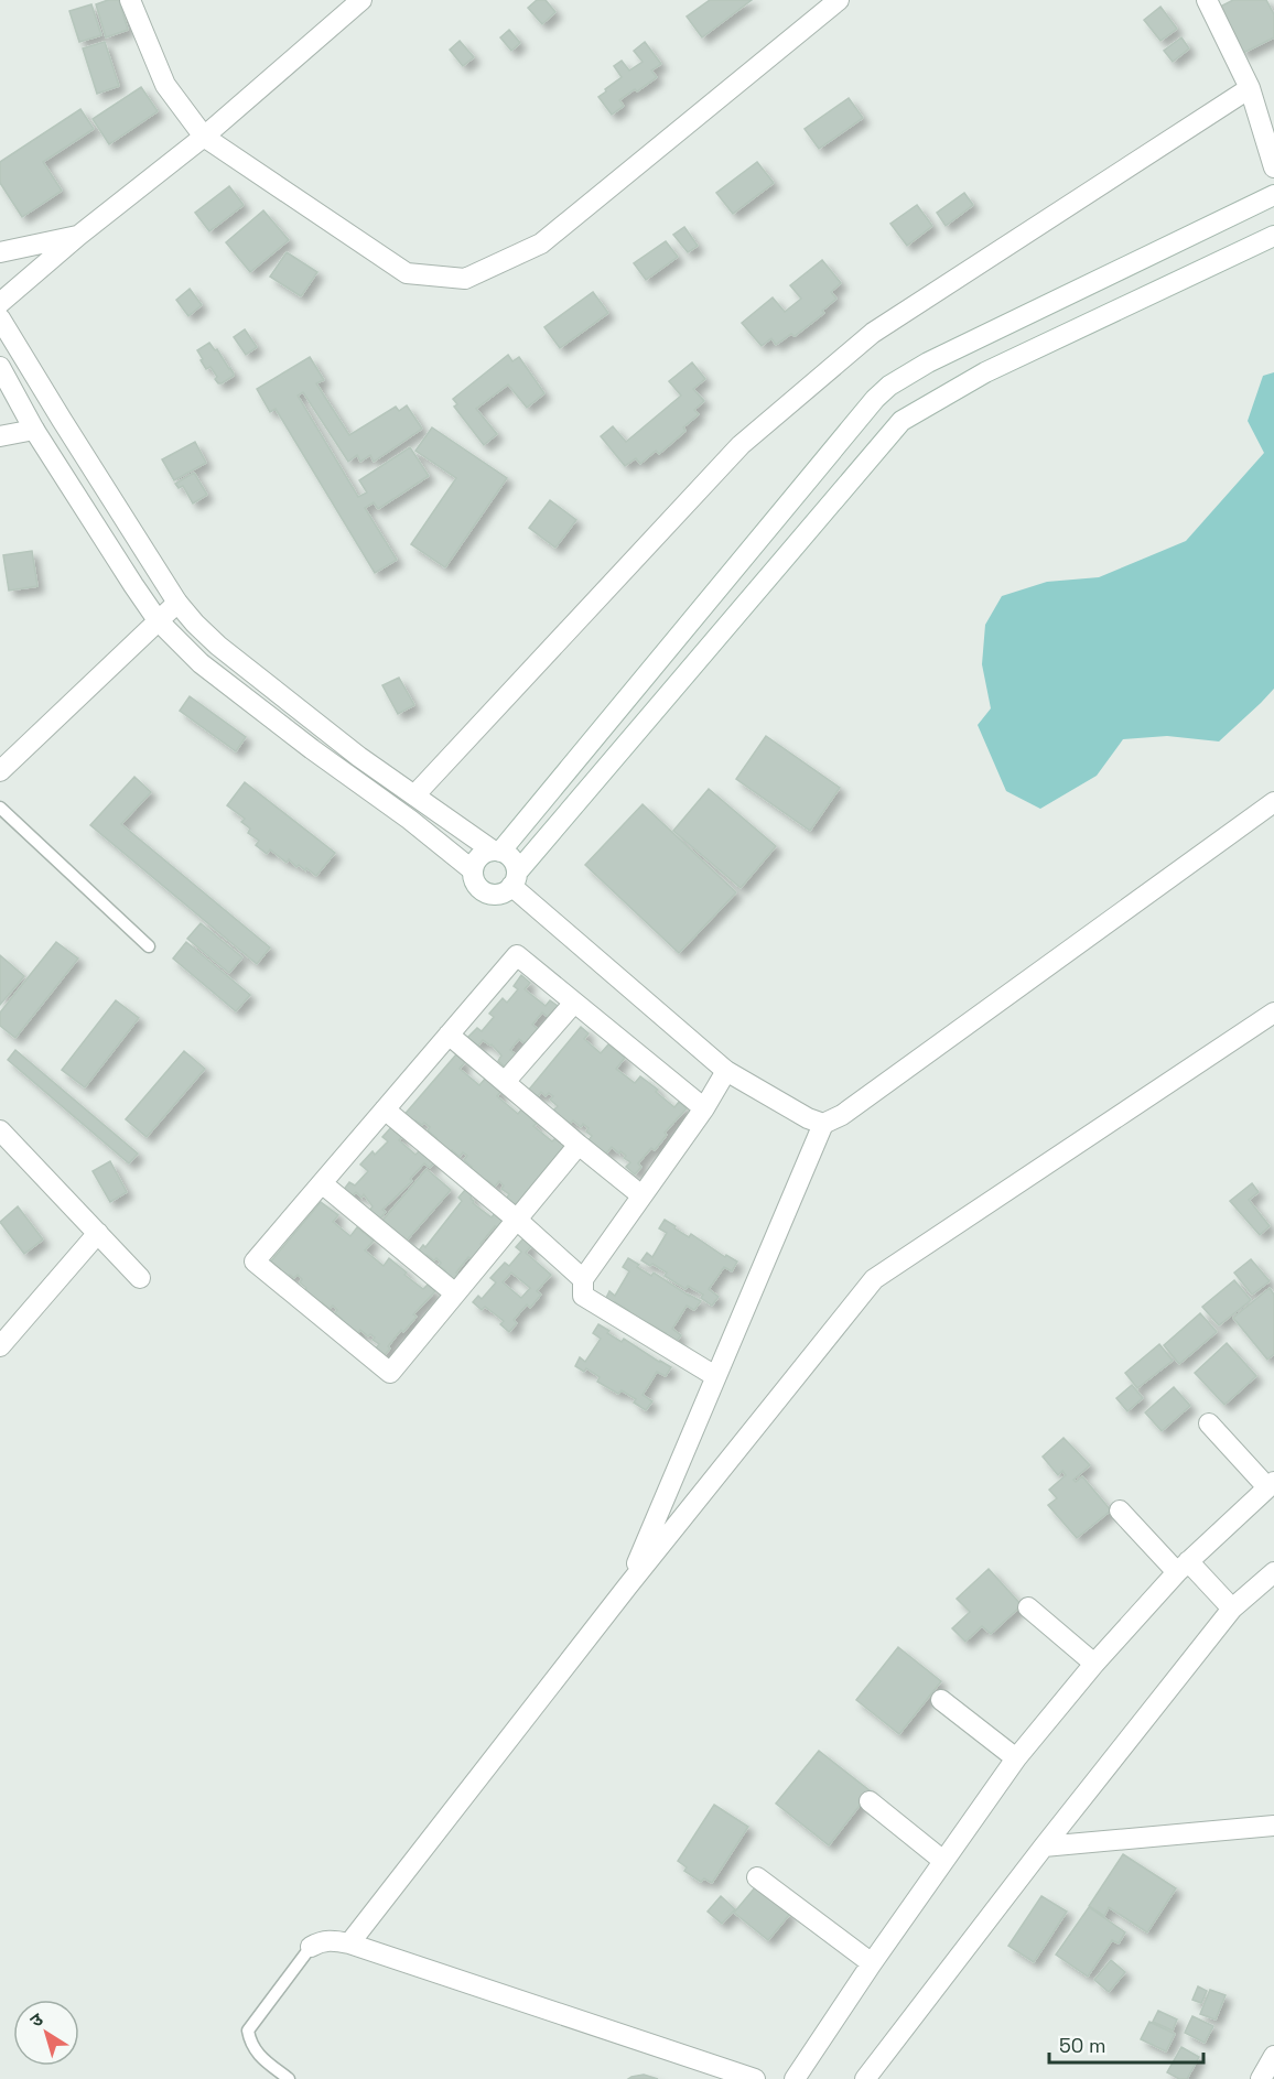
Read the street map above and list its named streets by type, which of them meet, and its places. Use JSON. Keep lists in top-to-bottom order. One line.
{"scale_bar":"50 m","north":"top left"}
